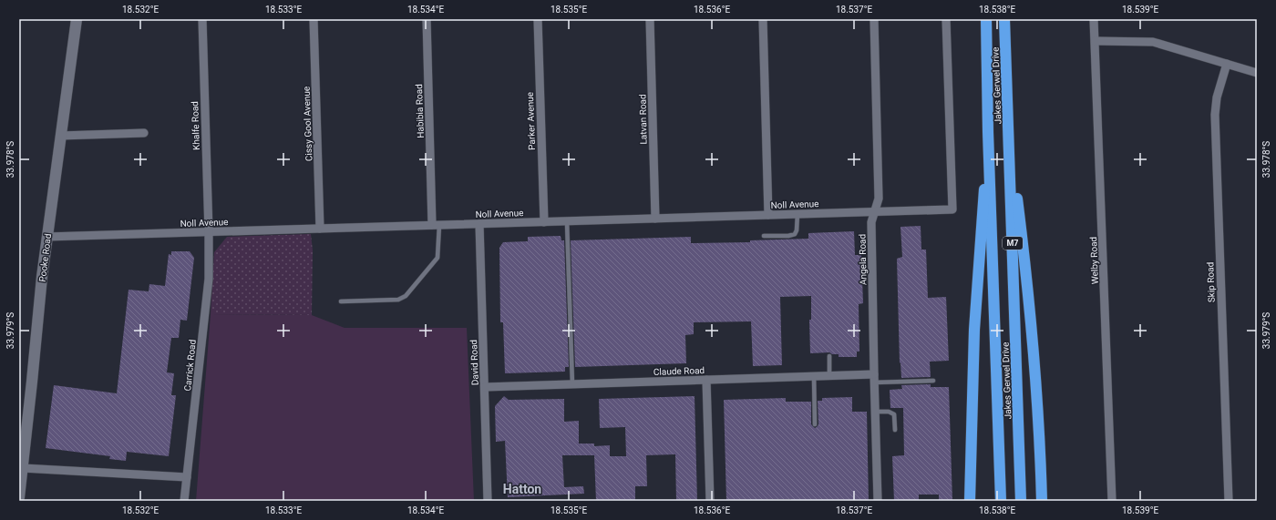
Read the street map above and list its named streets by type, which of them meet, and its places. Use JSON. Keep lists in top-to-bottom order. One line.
{"streets":{"highway":["Jakes Gerwel Drive","M7"],"street":["Habibia Road","Latvan Road","Parker Avenue","Cissy Gool Avenue","Khalfe Road","Noll Avenue","Pooke Road","Angela Road","Welby Road","Skip Road","David Road","Carrick Road","Claude Road"]},"crossings":[["Habibia Road","Noll Avenue"],["Latvan Road","Noll Avenue"],["Parker Avenue","Noll Avenue"],["Cissy Gool Avenue","Noll Avenue"],["Khalfe Road","Noll Avenue"],["Khalfe Road","Carrick Road"],["Noll Avenue","Pooke Road"],["Noll Avenue","Angela Road"],["Noll Avenue","David Road"],["Noll Avenue","Carrick Road"],["Angela Road","Claude Road"],["David Road","Claude Road"]],"districts":["Hatton"],"coordinates":["18.532°E","18.533°E","18.534°E","18.535°E","18.536°E","18.537°E","18.538°E","18.539°E","33.978°S","33.979°S"]}
